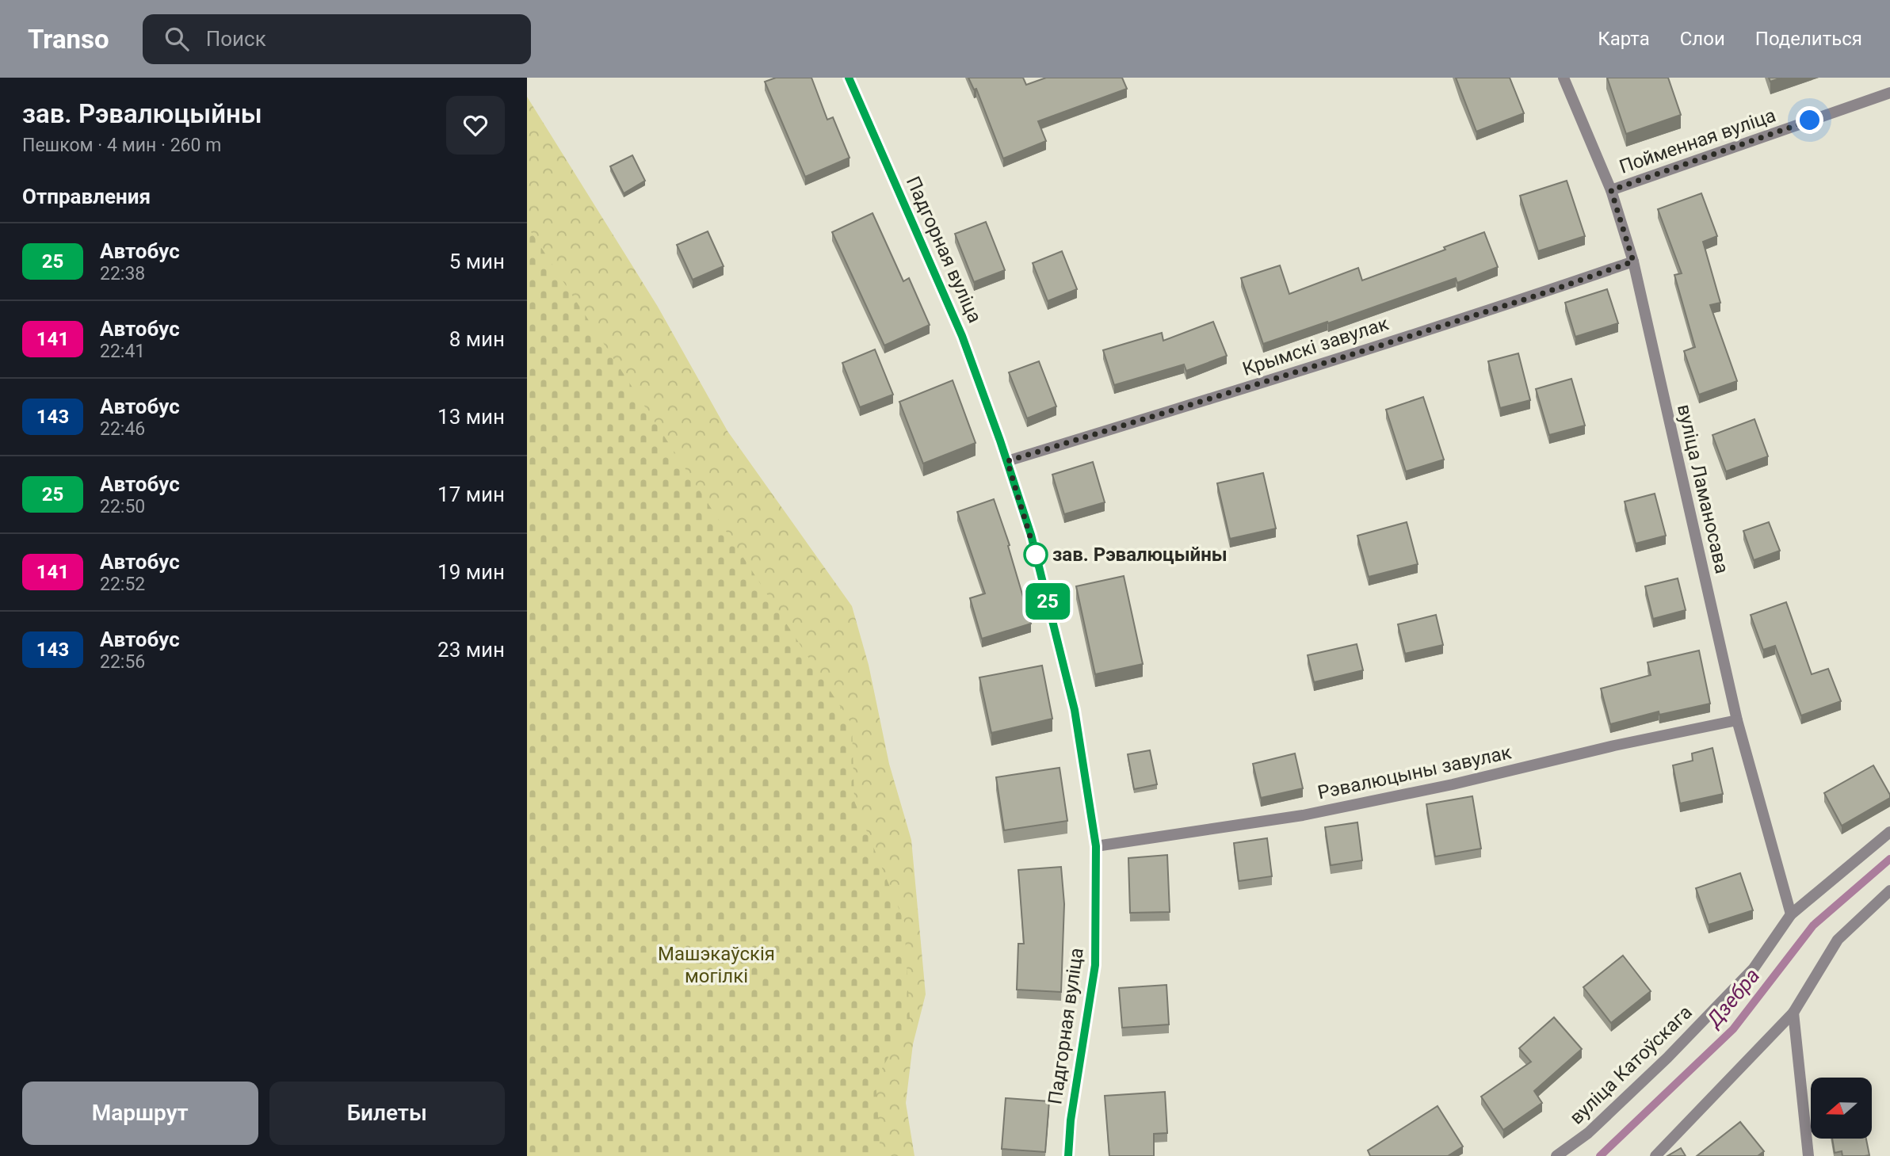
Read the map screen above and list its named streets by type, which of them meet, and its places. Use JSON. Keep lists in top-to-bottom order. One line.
{"streets":{"street":["Пойменная вуліца","Падгорная вуліца","Крымскі завулак","вуліца Ламаносава","Рэвалюцыны завулак","вуліца Катоўскага"]},"crossings":[["Пойменная вуліца","вуліца Ламаносава"],["Падгорная вуліца","Крымскі завулак"],["Падгорная вуліца","Рэвалюцыны завулак"],["Крымскі завулак","вуліца Ламаносава"],["вуліца Ламаносава","Рэвалюцыны завулак"],["вуліца Ламаносава","вуліца Катоўскага"]],"water":["Дзебра"],"parks":["Машэкаўскія могілкі"],"places":["зав. Рэвалюцыйны"],"lines":["bus line 25"],"north":"left","page":{"header":"Transo","search":"Поиск","nav":["Карта","Слои","Поделиться"],"heading":[["зав. Рэвалюцыйны","Пешком · 4 мин · 260 m"],"Отправления"],"on_map":"25","list":[{"mark":"25","name":"Автобус","note":"22:38","value":"5 мин"},{"mark":"141","name":"Автобус","note":"22:41","value":"8 мин"},{"mark":"143","name":"Автобус","note":"22:46","value":"13 мин"},{"mark":"25","name":"Автобус","note":"22:50","value":"17 мин"},{"mark":"141","name":"Автобус","note":"22:52","value":"19 мин"},{"mark":"143","name":"Автобус","note":"22:56","value":"23 мин"}],"buttons":["Маршрут","Билеты"]}}
